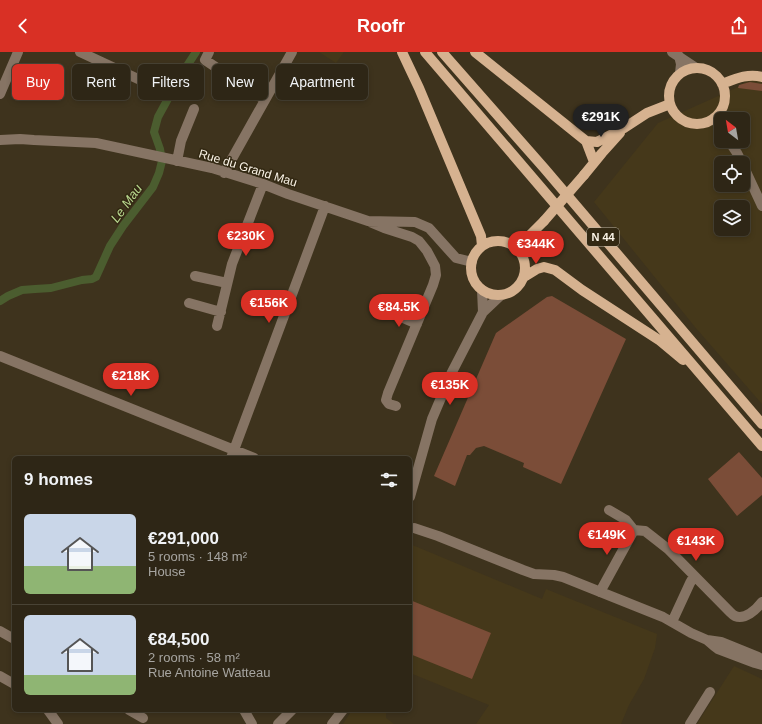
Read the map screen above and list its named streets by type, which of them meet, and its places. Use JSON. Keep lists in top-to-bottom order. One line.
{"streets":{"main road":["N 44"],"street":["Rue du Grand Mau"]},"water":["Le Mau"],"north":"top left","page":{"header":"Roofr","chip":["Buy","Rent","Filters","New","Apartment"],"price":["€291K","€230K","€344K","€156K","€84.5K","€218K","€135K","€149K","€143K"],"heading":"9 homes","list":[{"name":"€291,000","note":"5 rooms · 148 m² · House"},{"name":"€84,500","note":"2 rooms · 58 m² · Rue Antoine Watteau"}]}}
